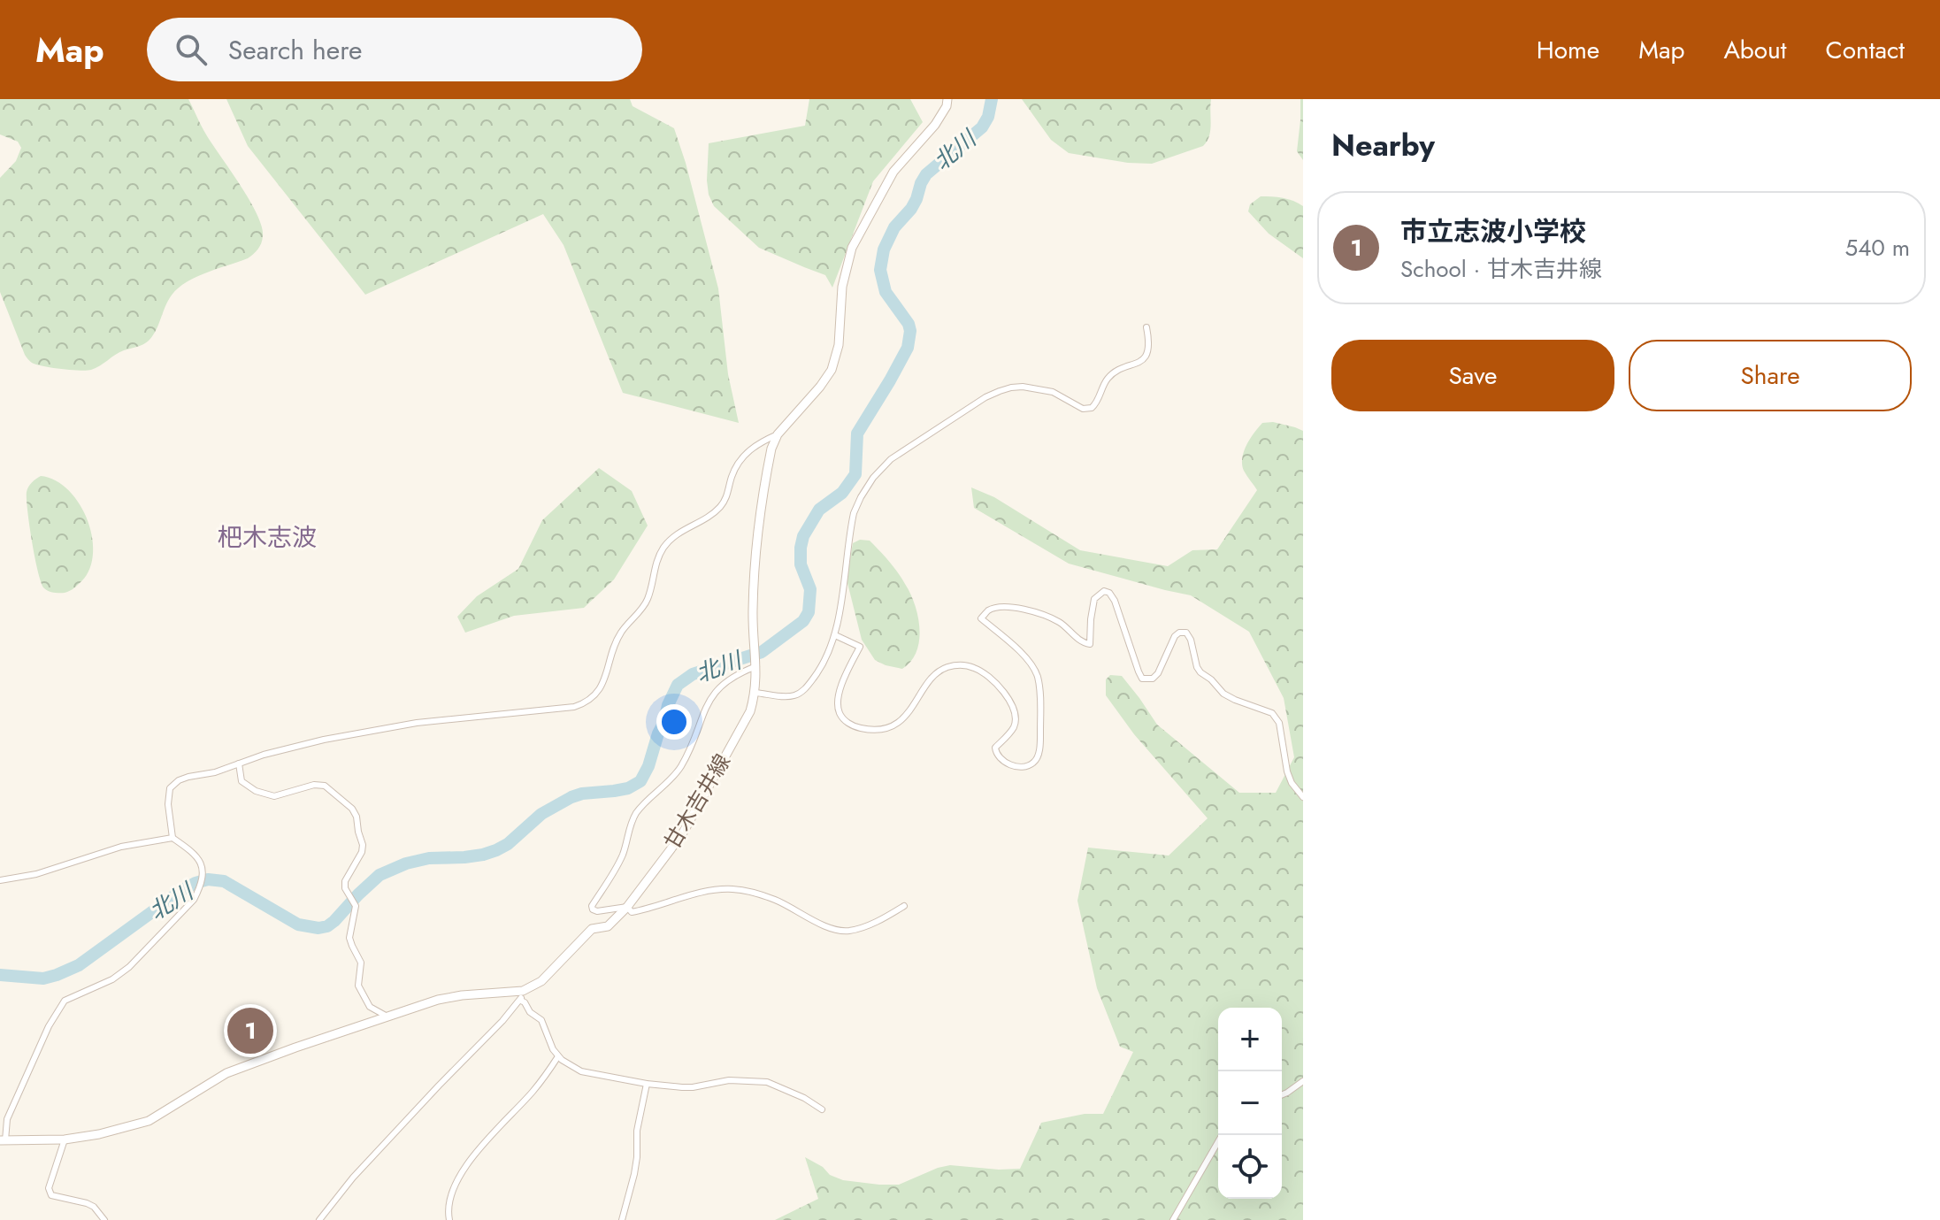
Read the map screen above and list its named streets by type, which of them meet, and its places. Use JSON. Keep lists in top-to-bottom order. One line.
{"streets":{"main road":["甘木吉井線"]},"districts":["杷木志波"],"water":["北川"],"page":{"header":"Map","search":"Search here","nav":["Home","Map","About","Contact"],"heading":"Nearby","list":[{"mark":"1","name":"市立志波小学校","note":"School · 甘木吉井線","value":"540 m"}],"buttons":["Save","Share"],"pins":"1","map_buttons":["+","−"]}}
